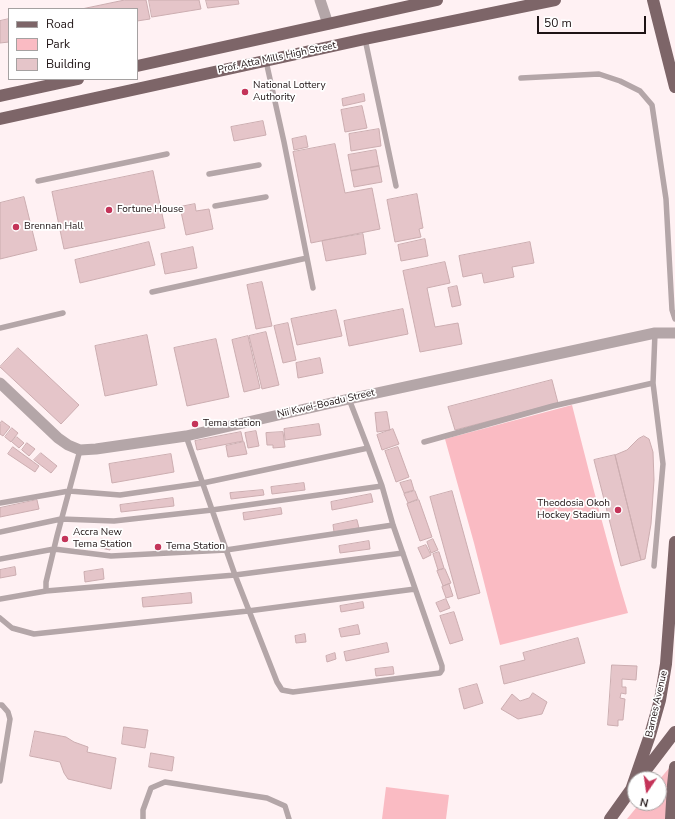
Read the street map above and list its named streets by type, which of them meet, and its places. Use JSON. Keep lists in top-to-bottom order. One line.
{"streets":{"main road":["Prof. Atta Mills High Street","Barnes Avenue"],"street":["Nii Kwei-Boadu Street"]},"places":["National Lottery Authority","Fortune House","Brennan Hall","Tema station","Theodosia Okoh Hockey Stadium","Accra New Tema Station","Tema Station"],"legend":["Road","Park","Building"],"scale_bar":"50 m","north":"bottom"}
